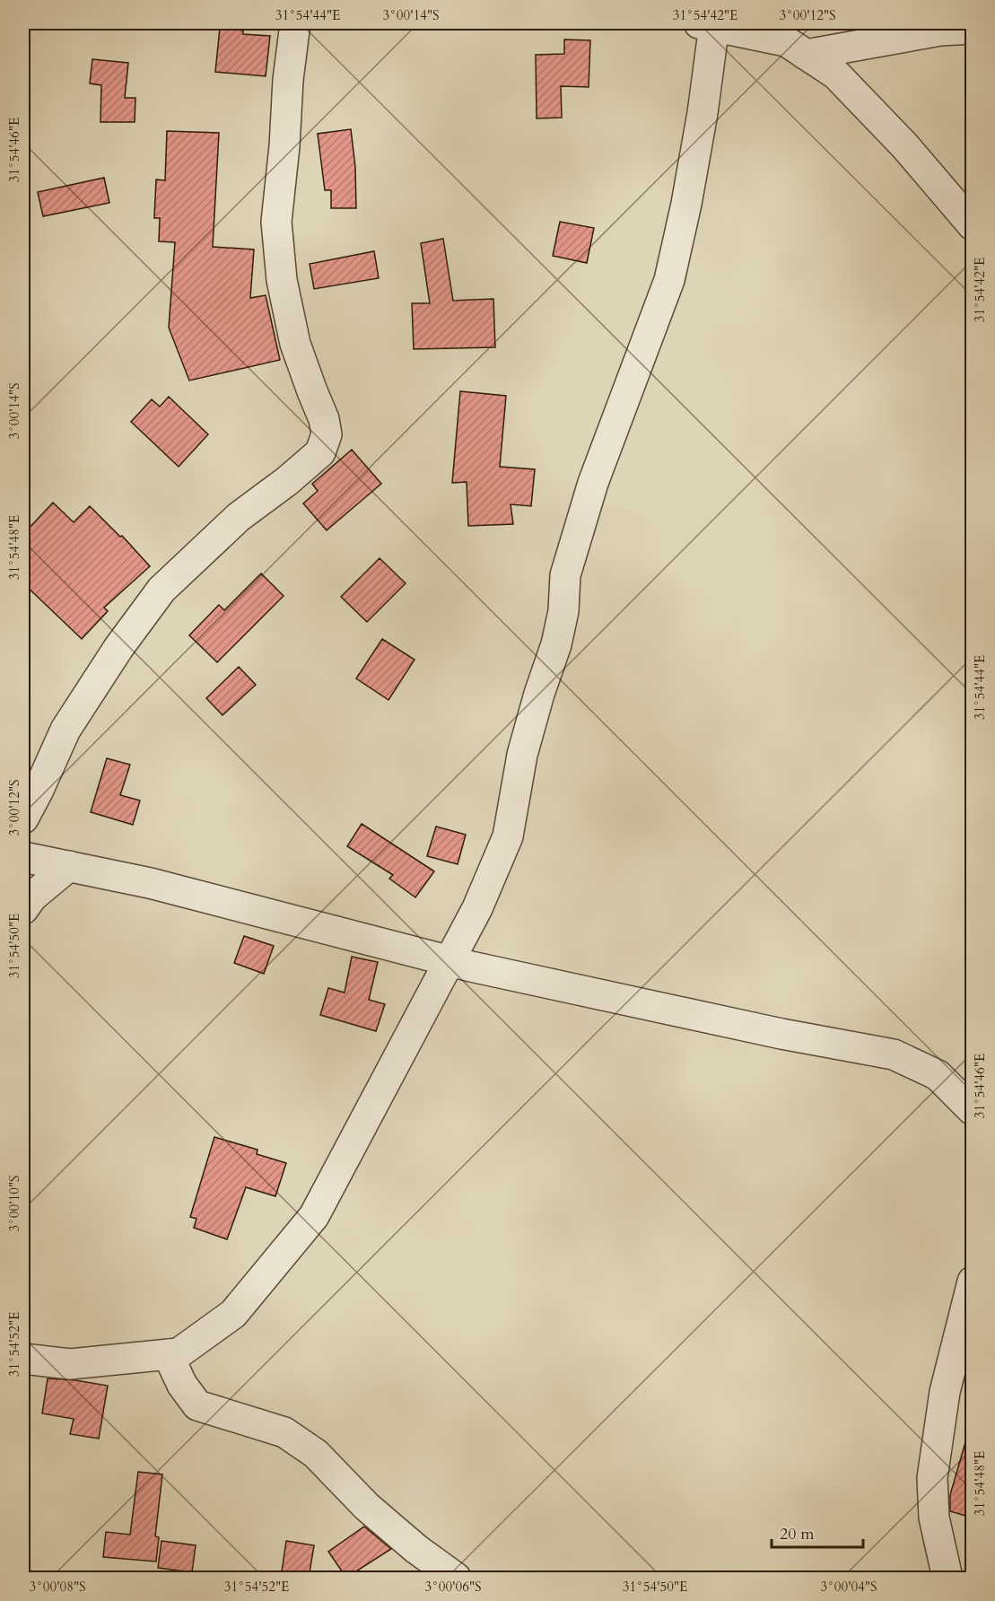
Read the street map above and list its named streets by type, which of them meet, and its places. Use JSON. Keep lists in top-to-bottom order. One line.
{"scale_bar":"20 m","coordinates":["31°54'44\"E","3°00'14\"S","31°54'42\"E","3°00'12\"S","31°54'46\"E","31°54'48\"E","31°54'50\"E","3°00'10\"S","31°54'52\"E","3°00'08\"S","3°00'06\"S","3°00'04\"S"]}
